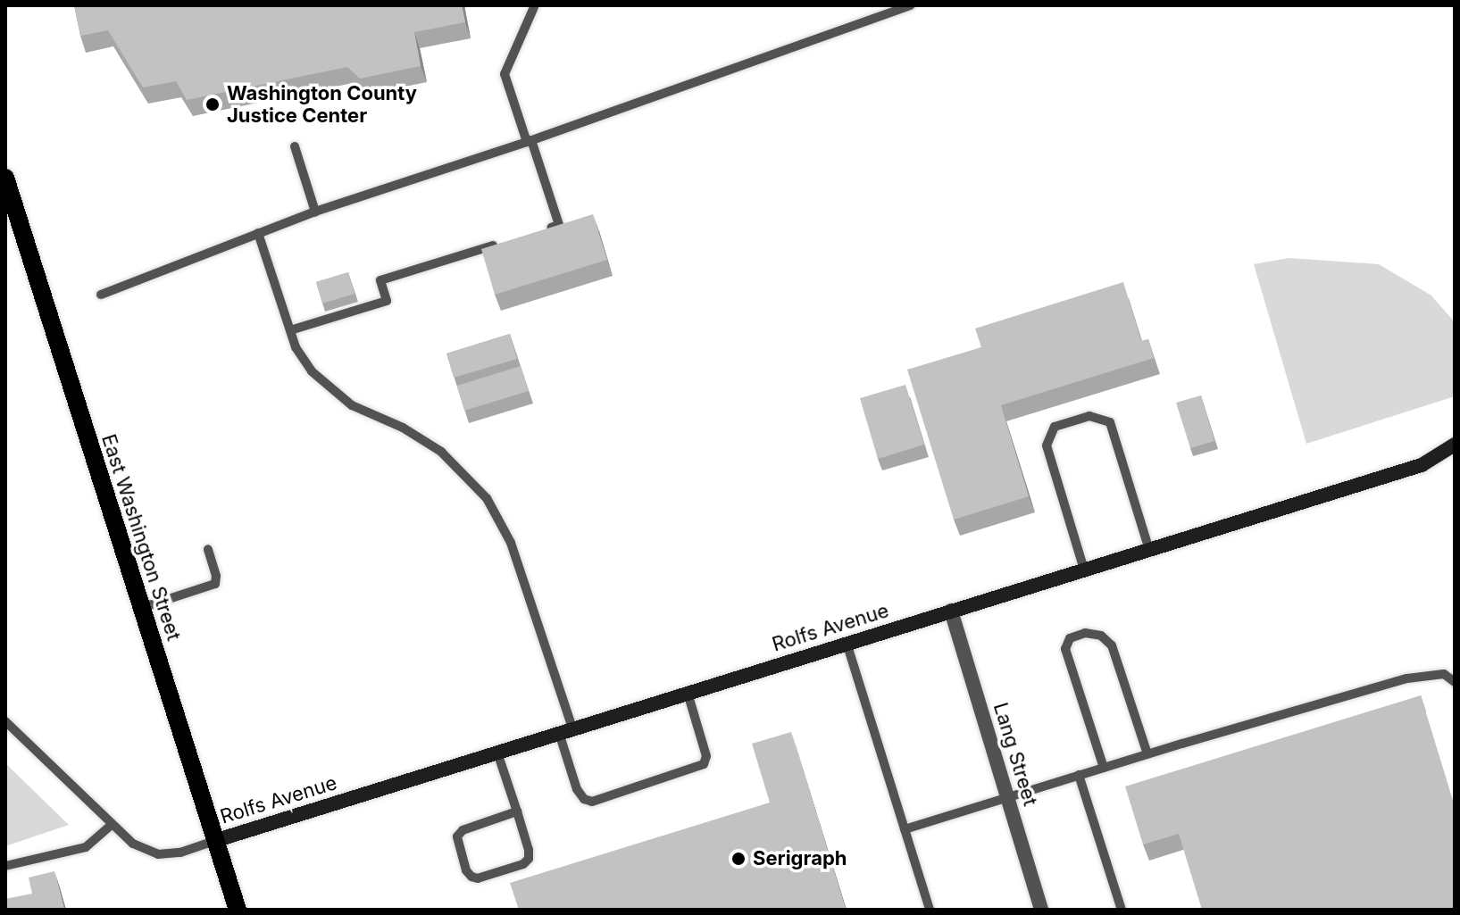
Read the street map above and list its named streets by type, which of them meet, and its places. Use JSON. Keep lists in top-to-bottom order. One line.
{"streets":{"main road":["East Washington Street"],"street":["Rolfs Avenue","Lang Street"]},"crossings":[["East Washington Street","Rolfs Avenue"],["Rolfs Avenue","Lang Street"]],"places":["Washington County Justice Center","Serigraph"]}
